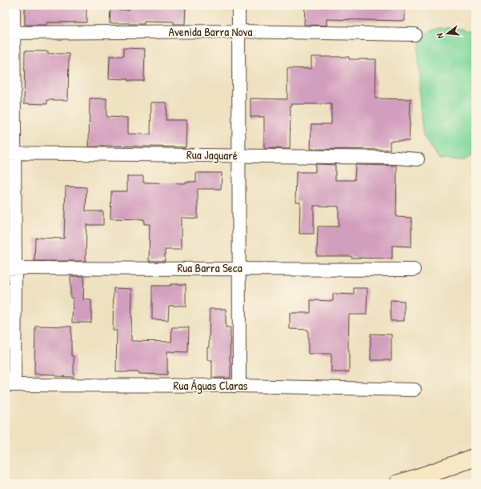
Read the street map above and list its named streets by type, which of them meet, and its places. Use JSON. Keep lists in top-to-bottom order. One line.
{"streets":{"street":["Avenida Barra Nova","Rua Jaguaré","Rua Barra Seca","Rua Águas Claras"]},"north":"left"}
